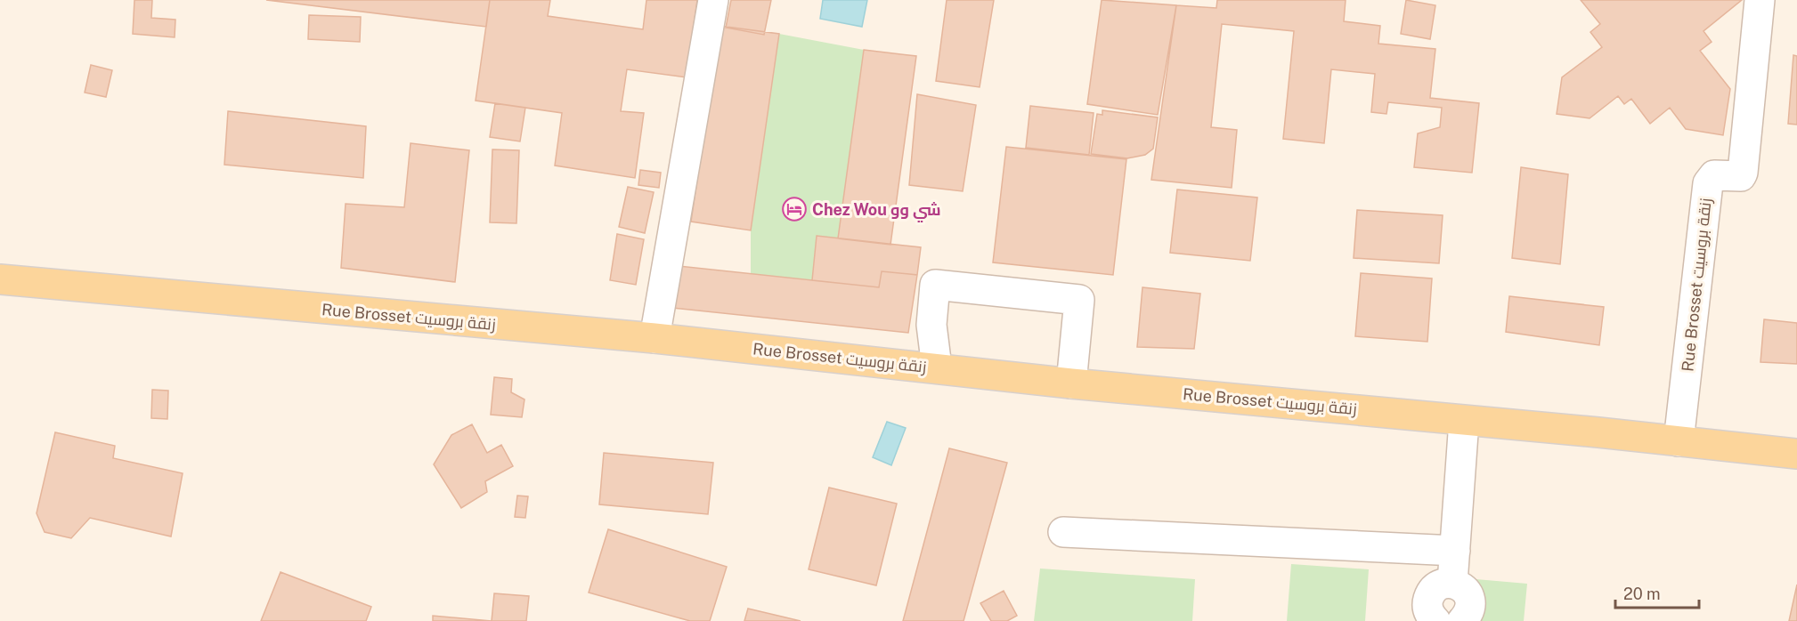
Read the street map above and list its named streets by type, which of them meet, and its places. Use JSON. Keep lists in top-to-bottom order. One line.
{"streets":{"main road":["Rue Brosset زنقة بروسيت"]},"places":{"hotel":["Chez Wou شي وو"]},"scale_bar":"20 m"}
